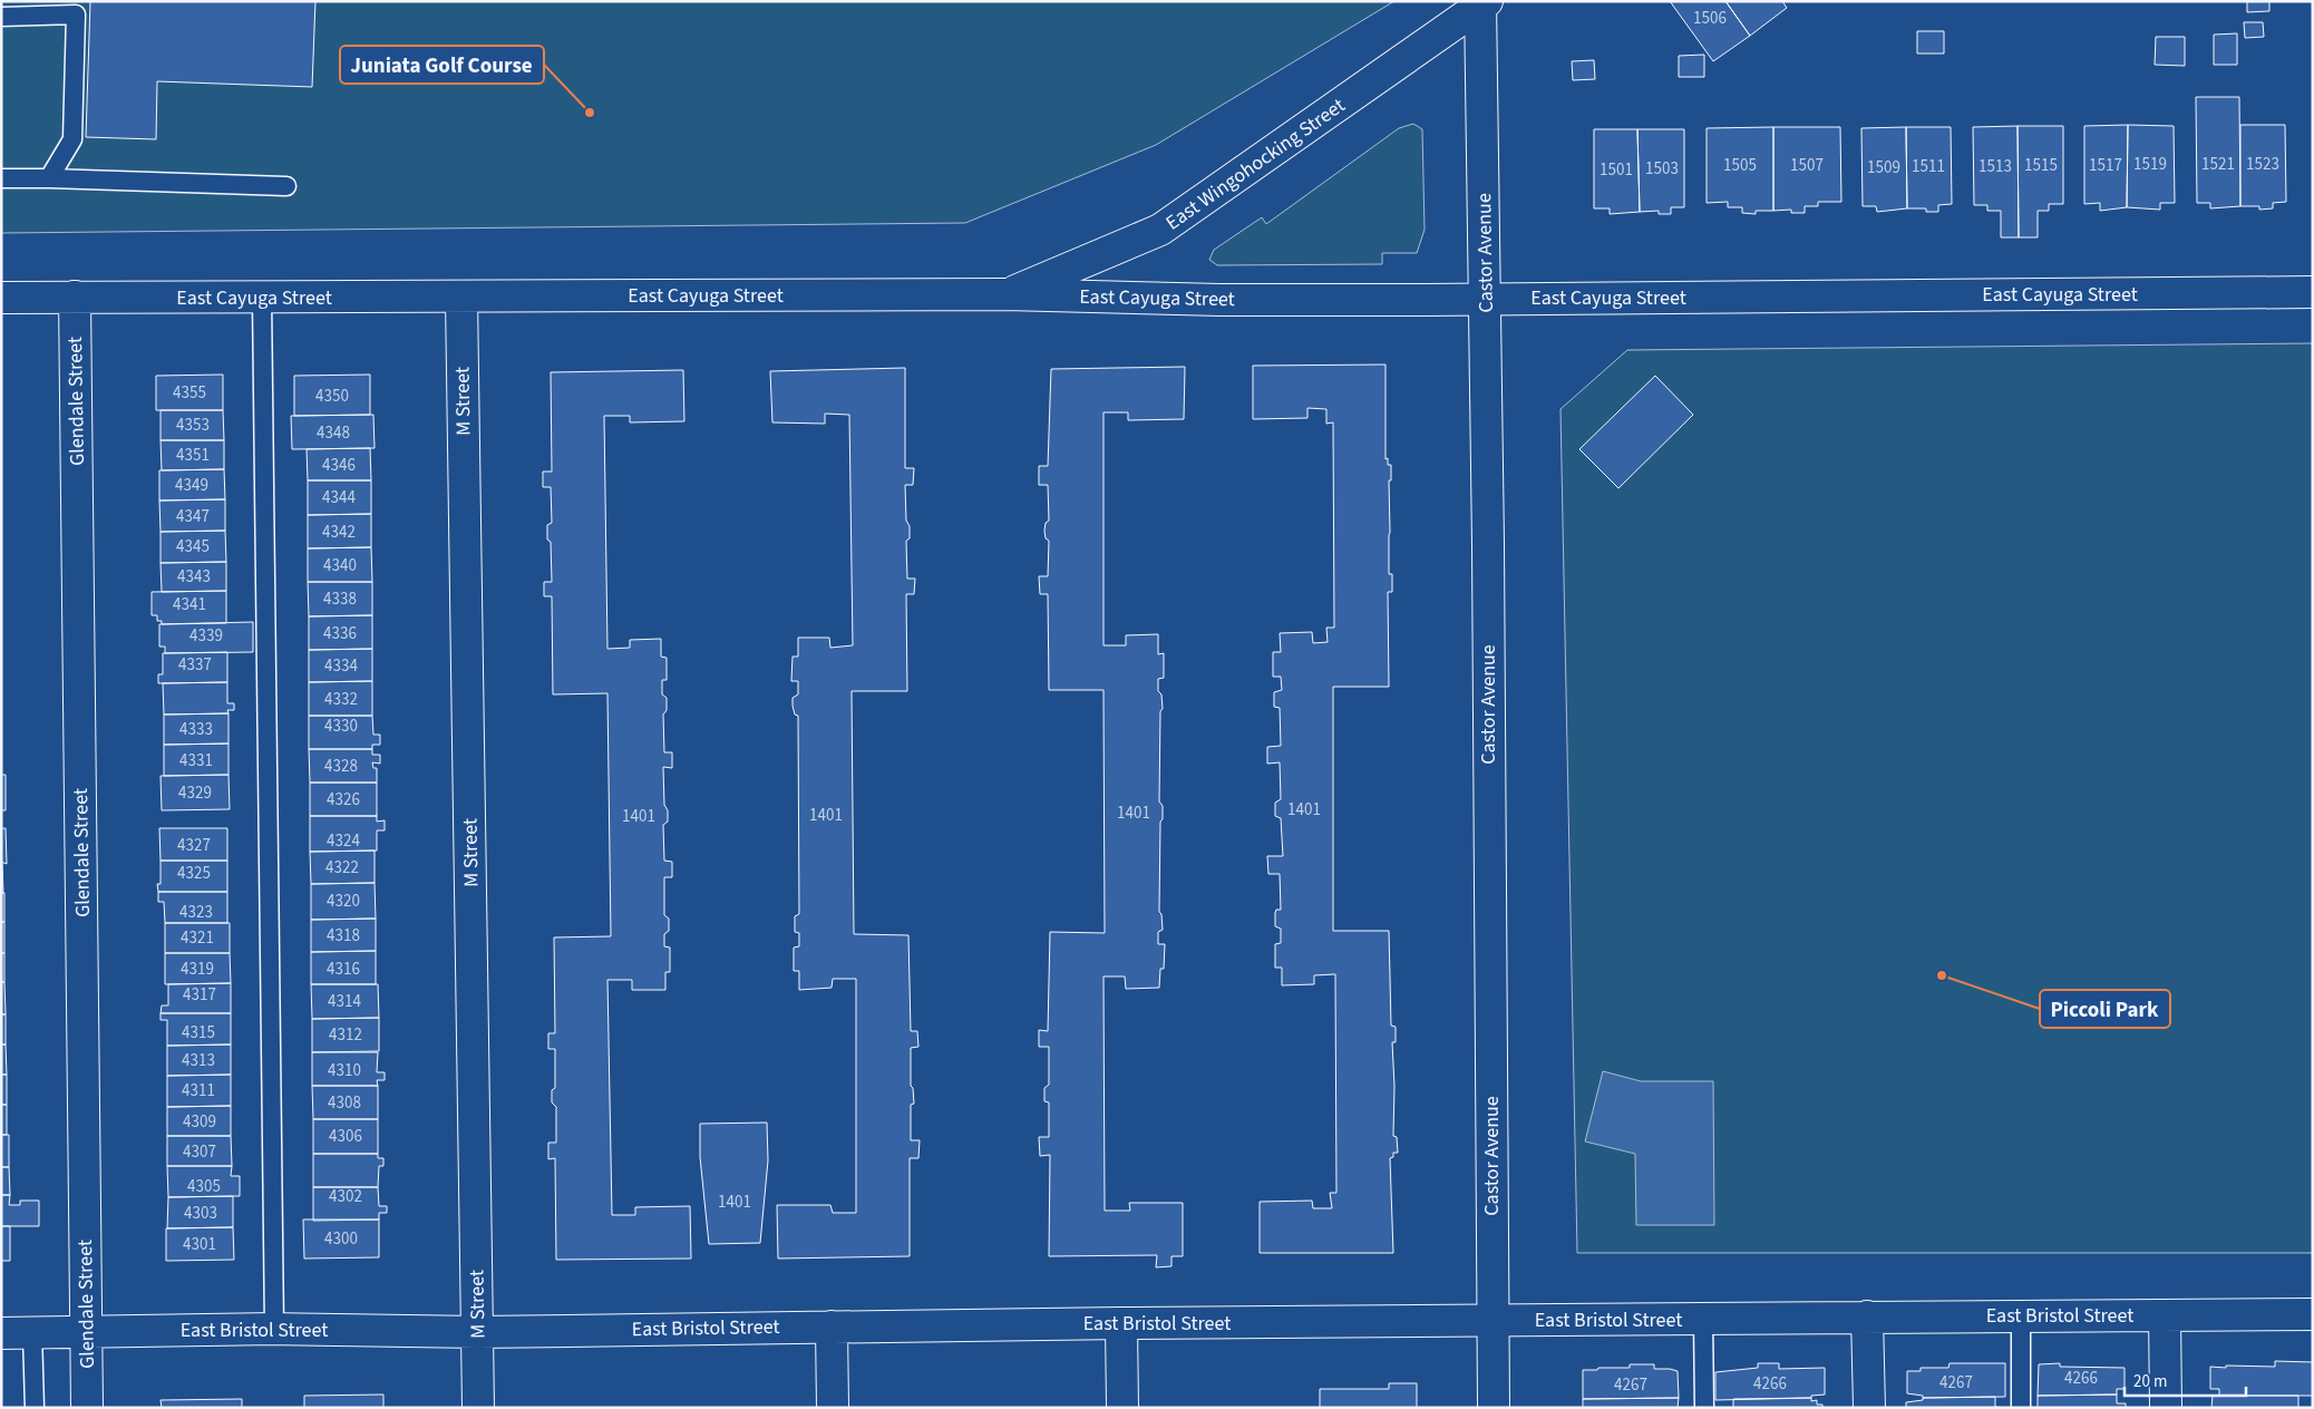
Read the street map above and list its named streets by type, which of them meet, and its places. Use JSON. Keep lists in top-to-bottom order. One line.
{"streets":{"street":["East Wingohocking Street","Castor Avenue","East Cayuga Street","Glendale Street","M Street","East Bristol Street"]},"crossings":[["East Wingohocking Street","Castor Avenue"],["East Wingohocking Street","East Cayuga Street"],["Castor Avenue","East Cayuga Street"],["Castor Avenue","East Bristol Street"],["East Cayuga Street","Glendale Street"],["East Cayuga Street","M Street"],["Glendale Street","East Bristol Street"],["M Street","East Bristol Street"]],"places":["Juniata Golf Course","Piccoli Park"],"house_numbers":["1506","1519","1521","1523","1505","1507","1515","1517","1511","1513","1509","1503","1501","4355","4350","4353","4348","4351","4346","4349","4344","4347","4342","4345","4340","4343","4338","4341","4336","4339","4337","4334","4332","4330","4333","4331","4328","4329","4326","1401","1401","1401","1401","4324","4327","4322","4325","4320","4323","4318","4321","4319","4316","4317","4314","4315","4312","4313","4310","4311","4308","4309","4306","4307","4305","4302","1401","4303","4300","4301","4266","4267","4266","4267"],"scale_bar":"20 m"}
